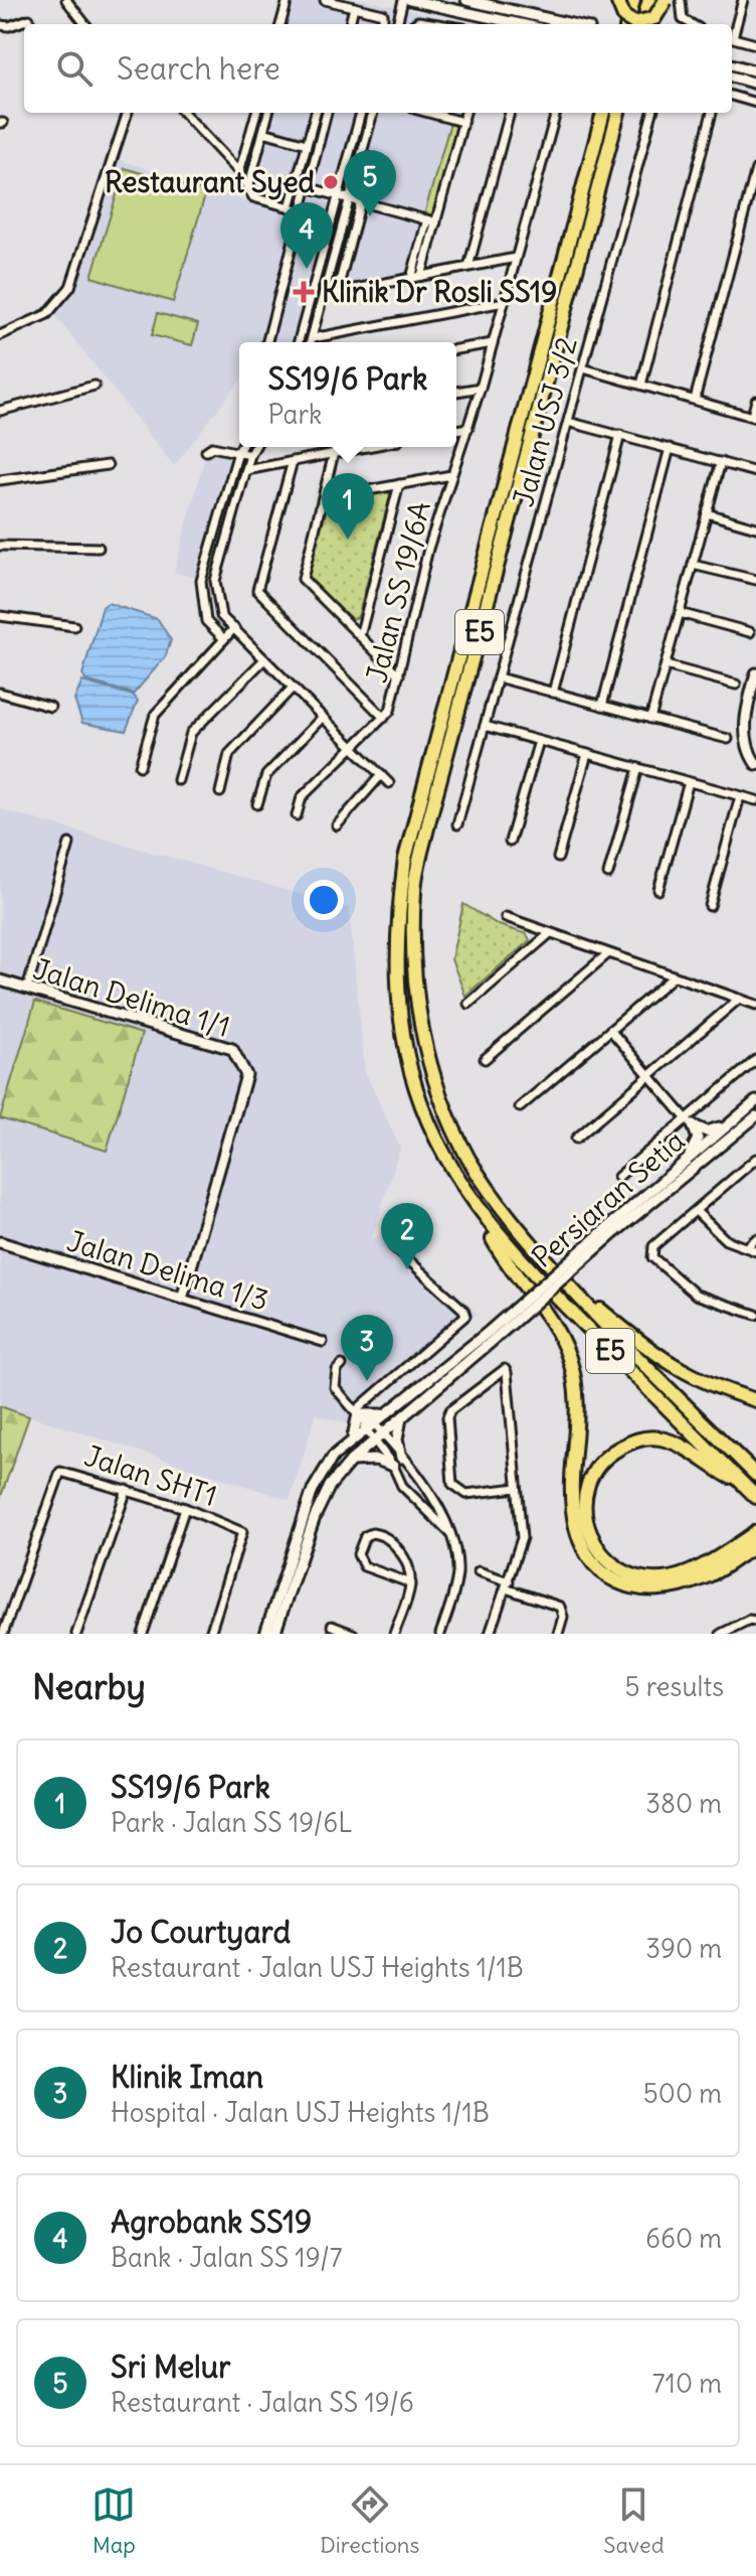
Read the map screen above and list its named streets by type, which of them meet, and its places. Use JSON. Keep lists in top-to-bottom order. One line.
{"streets":{"highway":["E5"],"main road":["Jalan Delima 1/1","Persiaran Setia","Jalan Delima 1/3"],"street":["Jalan USJ 3/2","Jalan SS 19/6A","Jalan SHT1"]},"crossings":[["Jalan Delima 1/1","Jalan Delima 1/3"]],"places":{"other":["Restaurant Syed"],"health":["Klinik Dr Rosli SS19"]},"page":{"search":"Search here","pins":["5","4","1","2","3"],"popup":["SS19/6 Park","Park"],"heading":["Nearby","5 results"],"list":[{"mark":"1","name":"SS19/6 Park","note":"Park · Jalan SS 19/6L","value":"380 m"},{"mark":"2","name":"Jo Courtyard","note":"Restaurant · Jalan USJ Heights 1/1B","value":"390 m"},{"mark":"3","name":"Klinik Iman","note":"Hospital · Jalan USJ Heights 1/1B","value":"500 m"},{"mark":"4","name":"Agrobank SS19","note":"Bank · Jalan SS 19/7","value":"660 m"},{"mark":"5","name":"Sri Melur","note":"Restaurant · Jalan SS 19/6","value":"710 m"}],"nav":["Map","Directions","Saved"]}}
